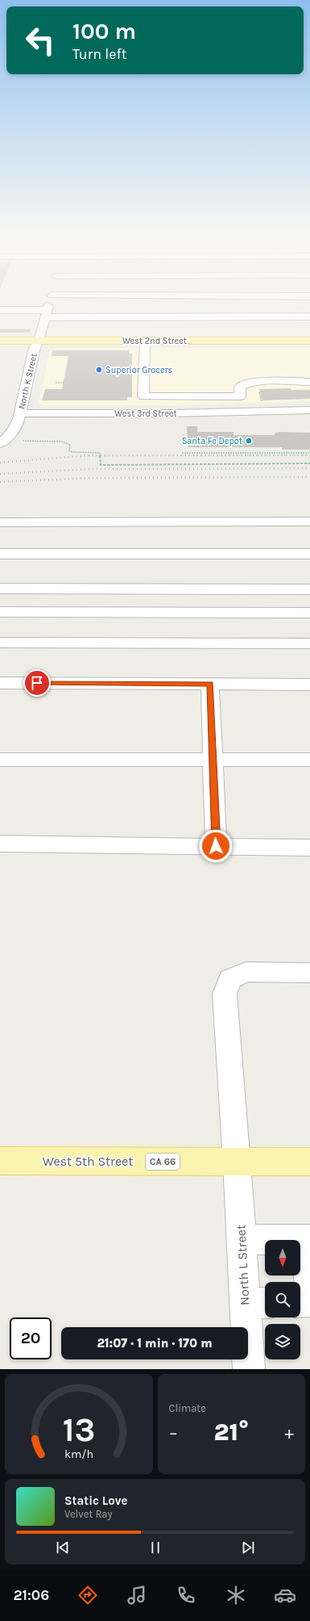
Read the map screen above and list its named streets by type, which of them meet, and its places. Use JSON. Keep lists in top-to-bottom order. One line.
{"streets":{"main road":["West 2nd Street","West 5th Street","CA 66"],"street":["North K Street","West 3rd Street","North L Street"]},"crossings":[["West 2nd Street","North K Street"],["North K Street","West 3rd Street"],["West 5th Street","North L Street"]],"places":["Superior Grocers","Santa Fe Depot"],"north":"bottom","page":{"turn":["100 m","Turn left"],"limit":"20","trip":"21:07 · 1 min · 170 m","tile":"Climate","heat":["−","21°","+"],"song":["Static Love","Velvet Ray"],"tabs":"21:06","gauge":["13","km/h"]}}
